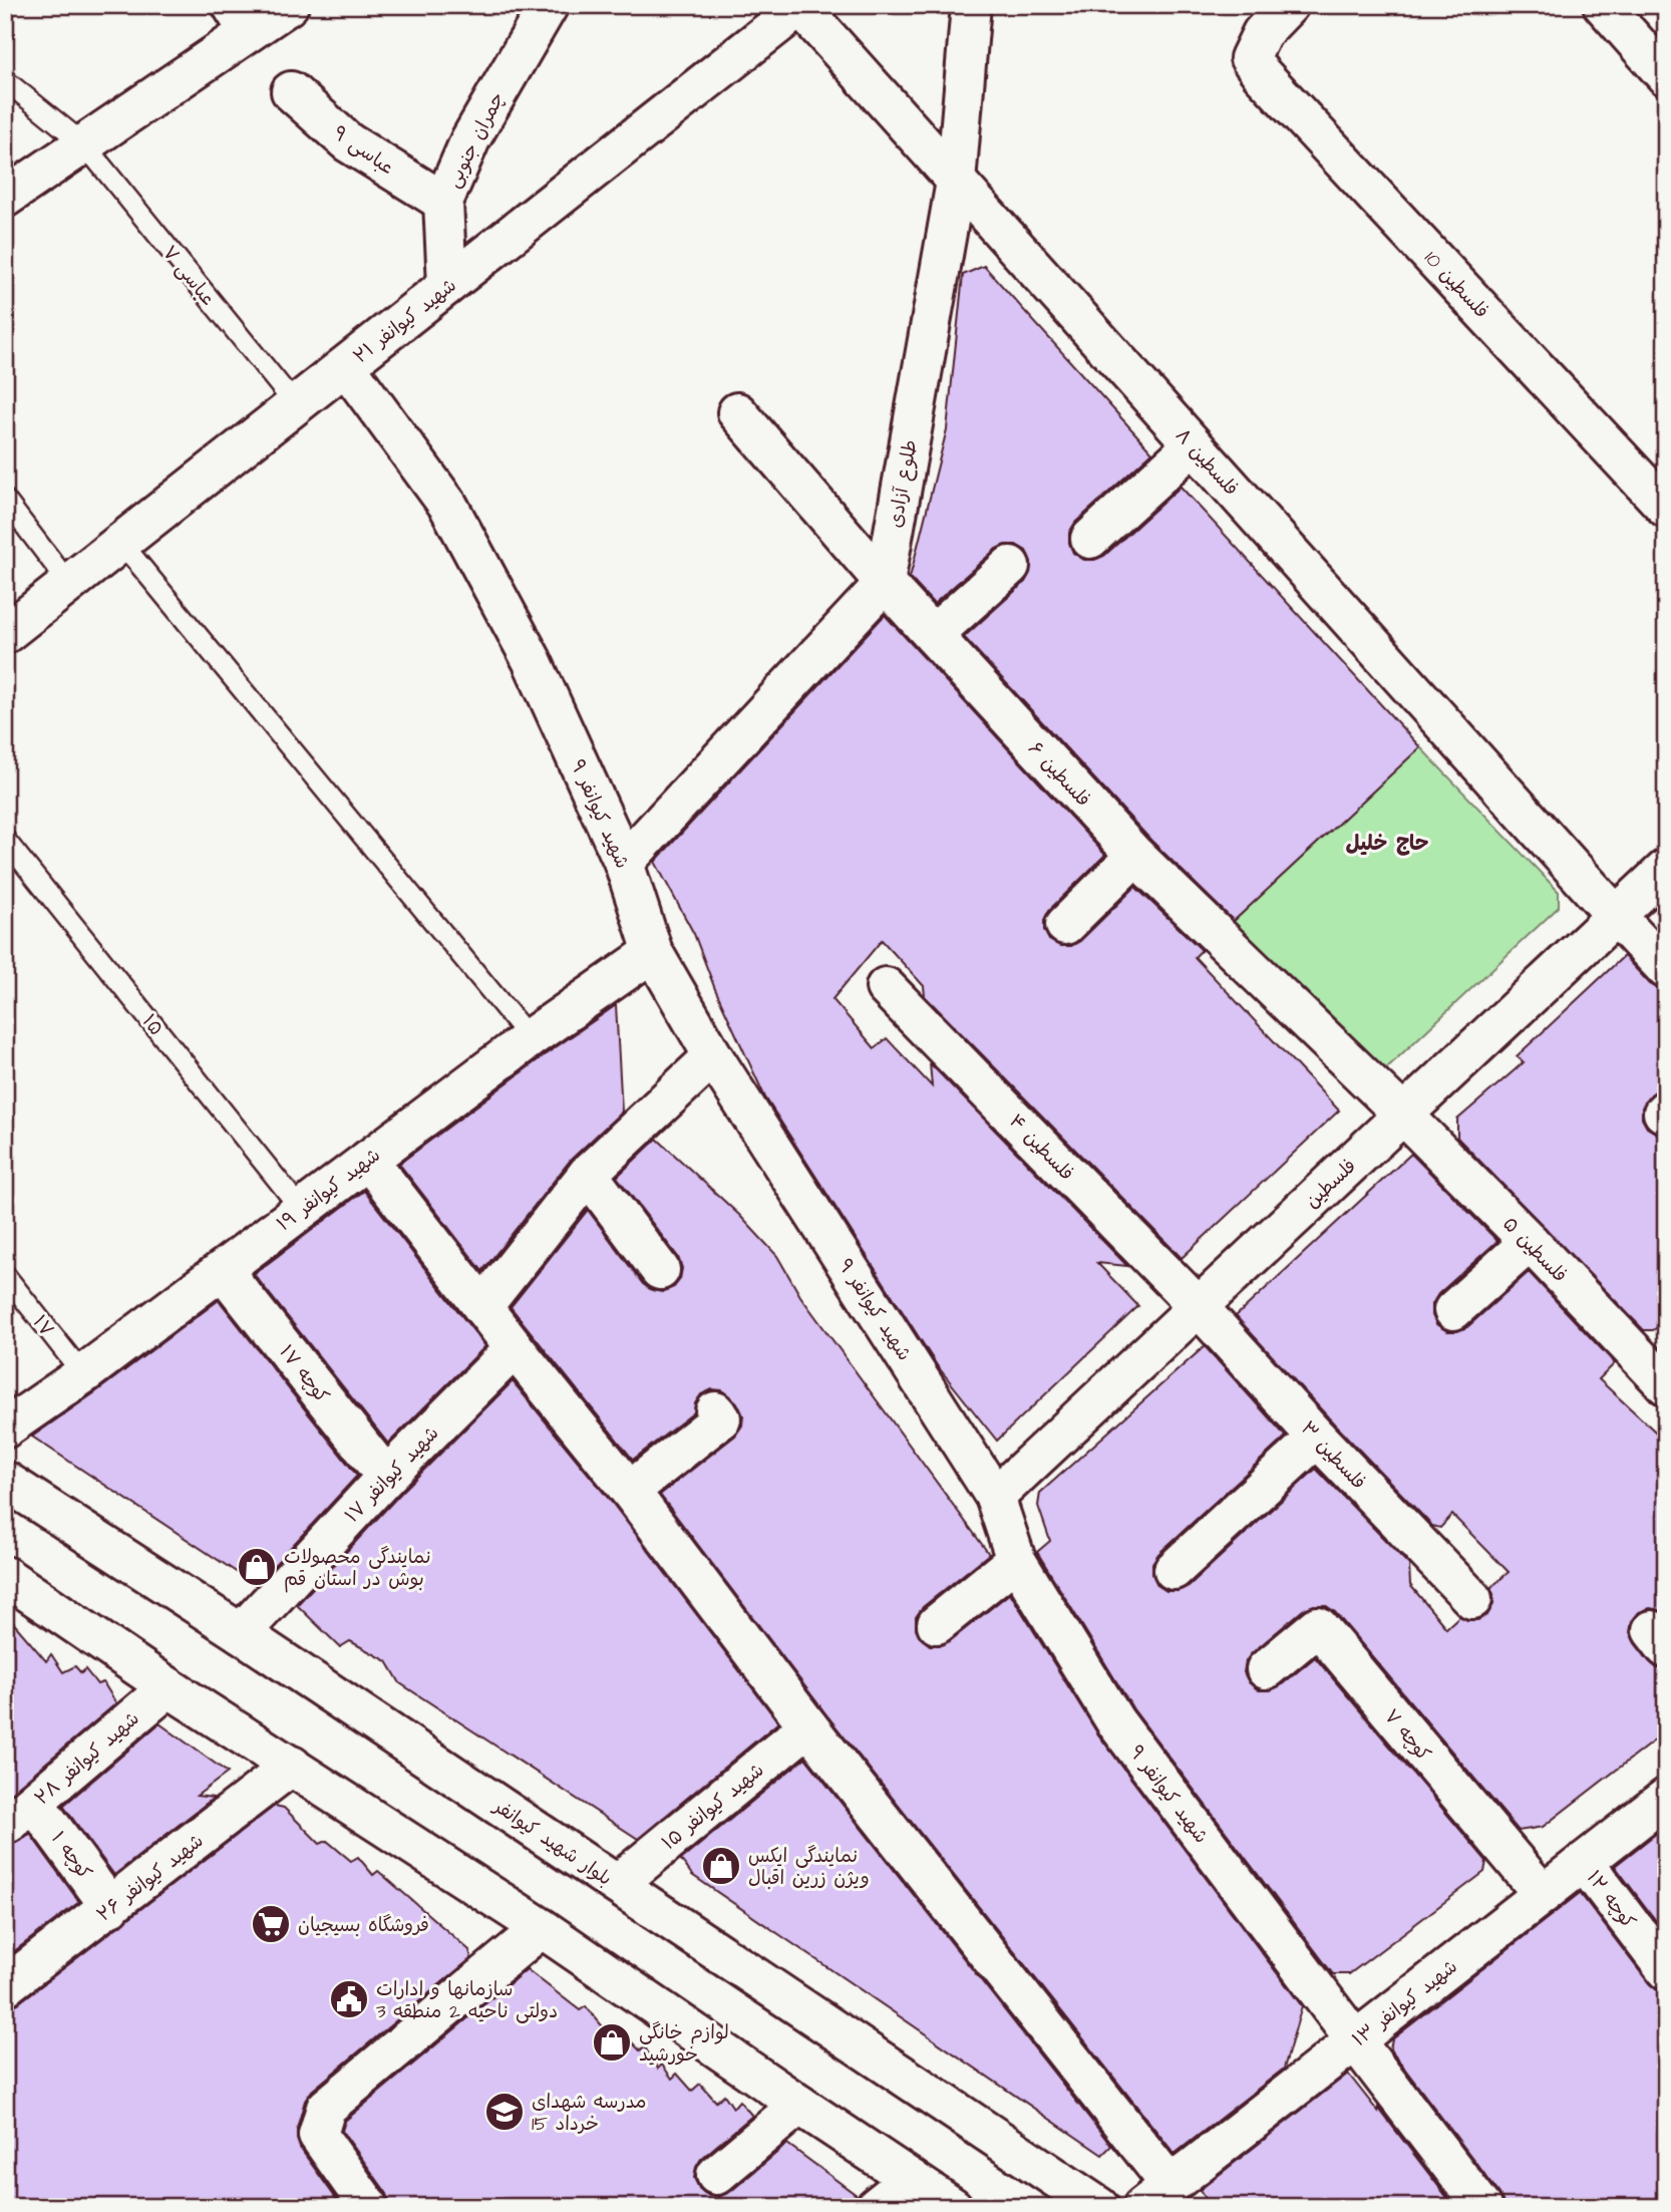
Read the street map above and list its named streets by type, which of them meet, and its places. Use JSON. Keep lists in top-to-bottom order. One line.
{"streets":{"street":["چمران جنوبی","عباسی ۹","فلسطین 10","شهید کیوانفر ۲۱","فلسطین ۸","طلوع آزادی","فلسطین ۶","شهید کیوانفر ۹","فلسطین ۴","فلسطین","شهید کیوانفر ۱۹","فلسطین ۵","کوچه ۱۷","فلسطین ۳","شهید کیوانفر ۱۷","کوچه ۷","شهید کیوانفر ۲۸","شهید کیوانفر ۱۵","بلوار شهید کیوانفر","کوچه ۱","شهید کیوانفر ۲۶","کوچه ۱۲","شهید کیوانفر ۱۳"],"lane":["عباسی ۷","۱۵","۱۷"]},"crossings":[["چمران جنوبی","عباسی ۹"],["چمران جنوبی","شهید کیوانفر ۲۱"],["عباسی ۷","شهید کیوانفر ۲۱"],["شهید کیوانفر ۲۱","فلسطین ۸"],["شهید کیوانفر ۲۱","شهید کیوانفر ۹"],["فلسطین ۸","طلوع آزادی"],["فلسطین ۸","فلسطین"],["طلوع آزادی","فلسطین ۶"],["فلسطین ۶","فلسطین"],["فلسطین ۶","فلسطین ۵"],["شهید کیوانفر ۹","فلسطین"],["شهید کیوانفر ۹","شهید کیوانفر ۱۹"],["شهید کیوانفر ۹","شهید کیوانفر ۱۳"],["۱۵","شهید کیوانفر ۱۹"],["فلسطین ۴","فلسطین"],["فلسطین ۴","فلسطین ۳"],["فلسطین","فلسطین ۵"],["فلسطین","فلسطین ۳"],["شهید کیوانفر ۱۹","۱۷"],["شهید کیوانفر ۱۹","کوچه ۱۷"],["کوچه ۱۷","شهید کیوانفر ۱۷"],["شهید کیوانفر ۱۷","بلوار شهید کیوانفر"],["کوچه ۷","شهید کیوانفر ۱۳"],["شهید کیوانفر ۲۸","کوچه ۱"],["شهید کیوانفر ۱۵","بلوار شهید کیوانفر"],["کوچه ۱","شهید کیوانفر ۲۶"],["کوچه ۱۲","شهید کیوانفر ۱۳"]],"districts":["حاج خلیل"],"places":{"shop":["نمایندگی محصولات بوش در استان قم","نمایندگی ایکس ویژن زرین اقبال","لوازم خانگی خورشید"],"supermarket":["فروشگاه بسیجیان"],"public building":["سازمانها و ادارات دولتی ناحیه 2 منطقه 3"],"school or university":["مدرسه شهدای 15 خرداد"]}}
